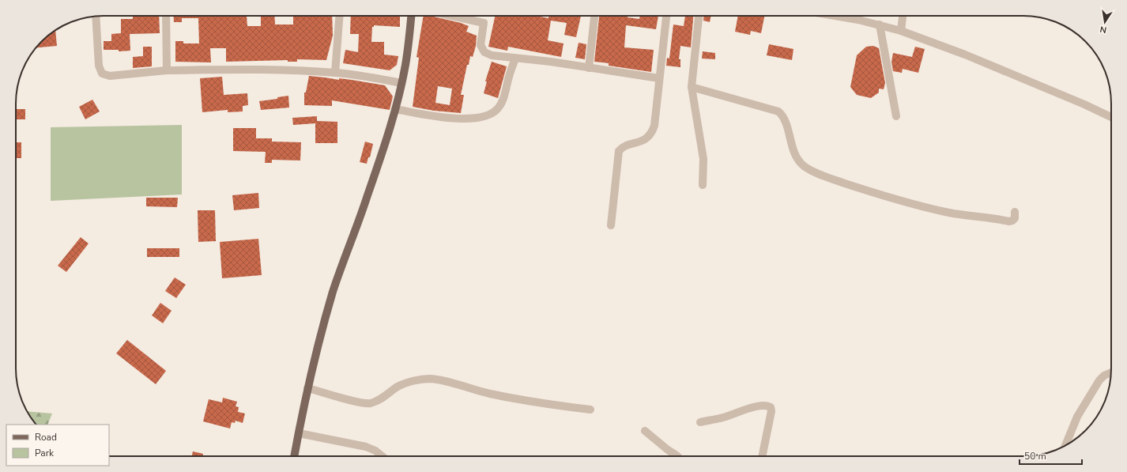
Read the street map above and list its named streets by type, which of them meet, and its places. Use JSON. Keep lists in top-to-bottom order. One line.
{"legend":["Road","Park"],"scale_bar":"50 m","north":"bottom"}
